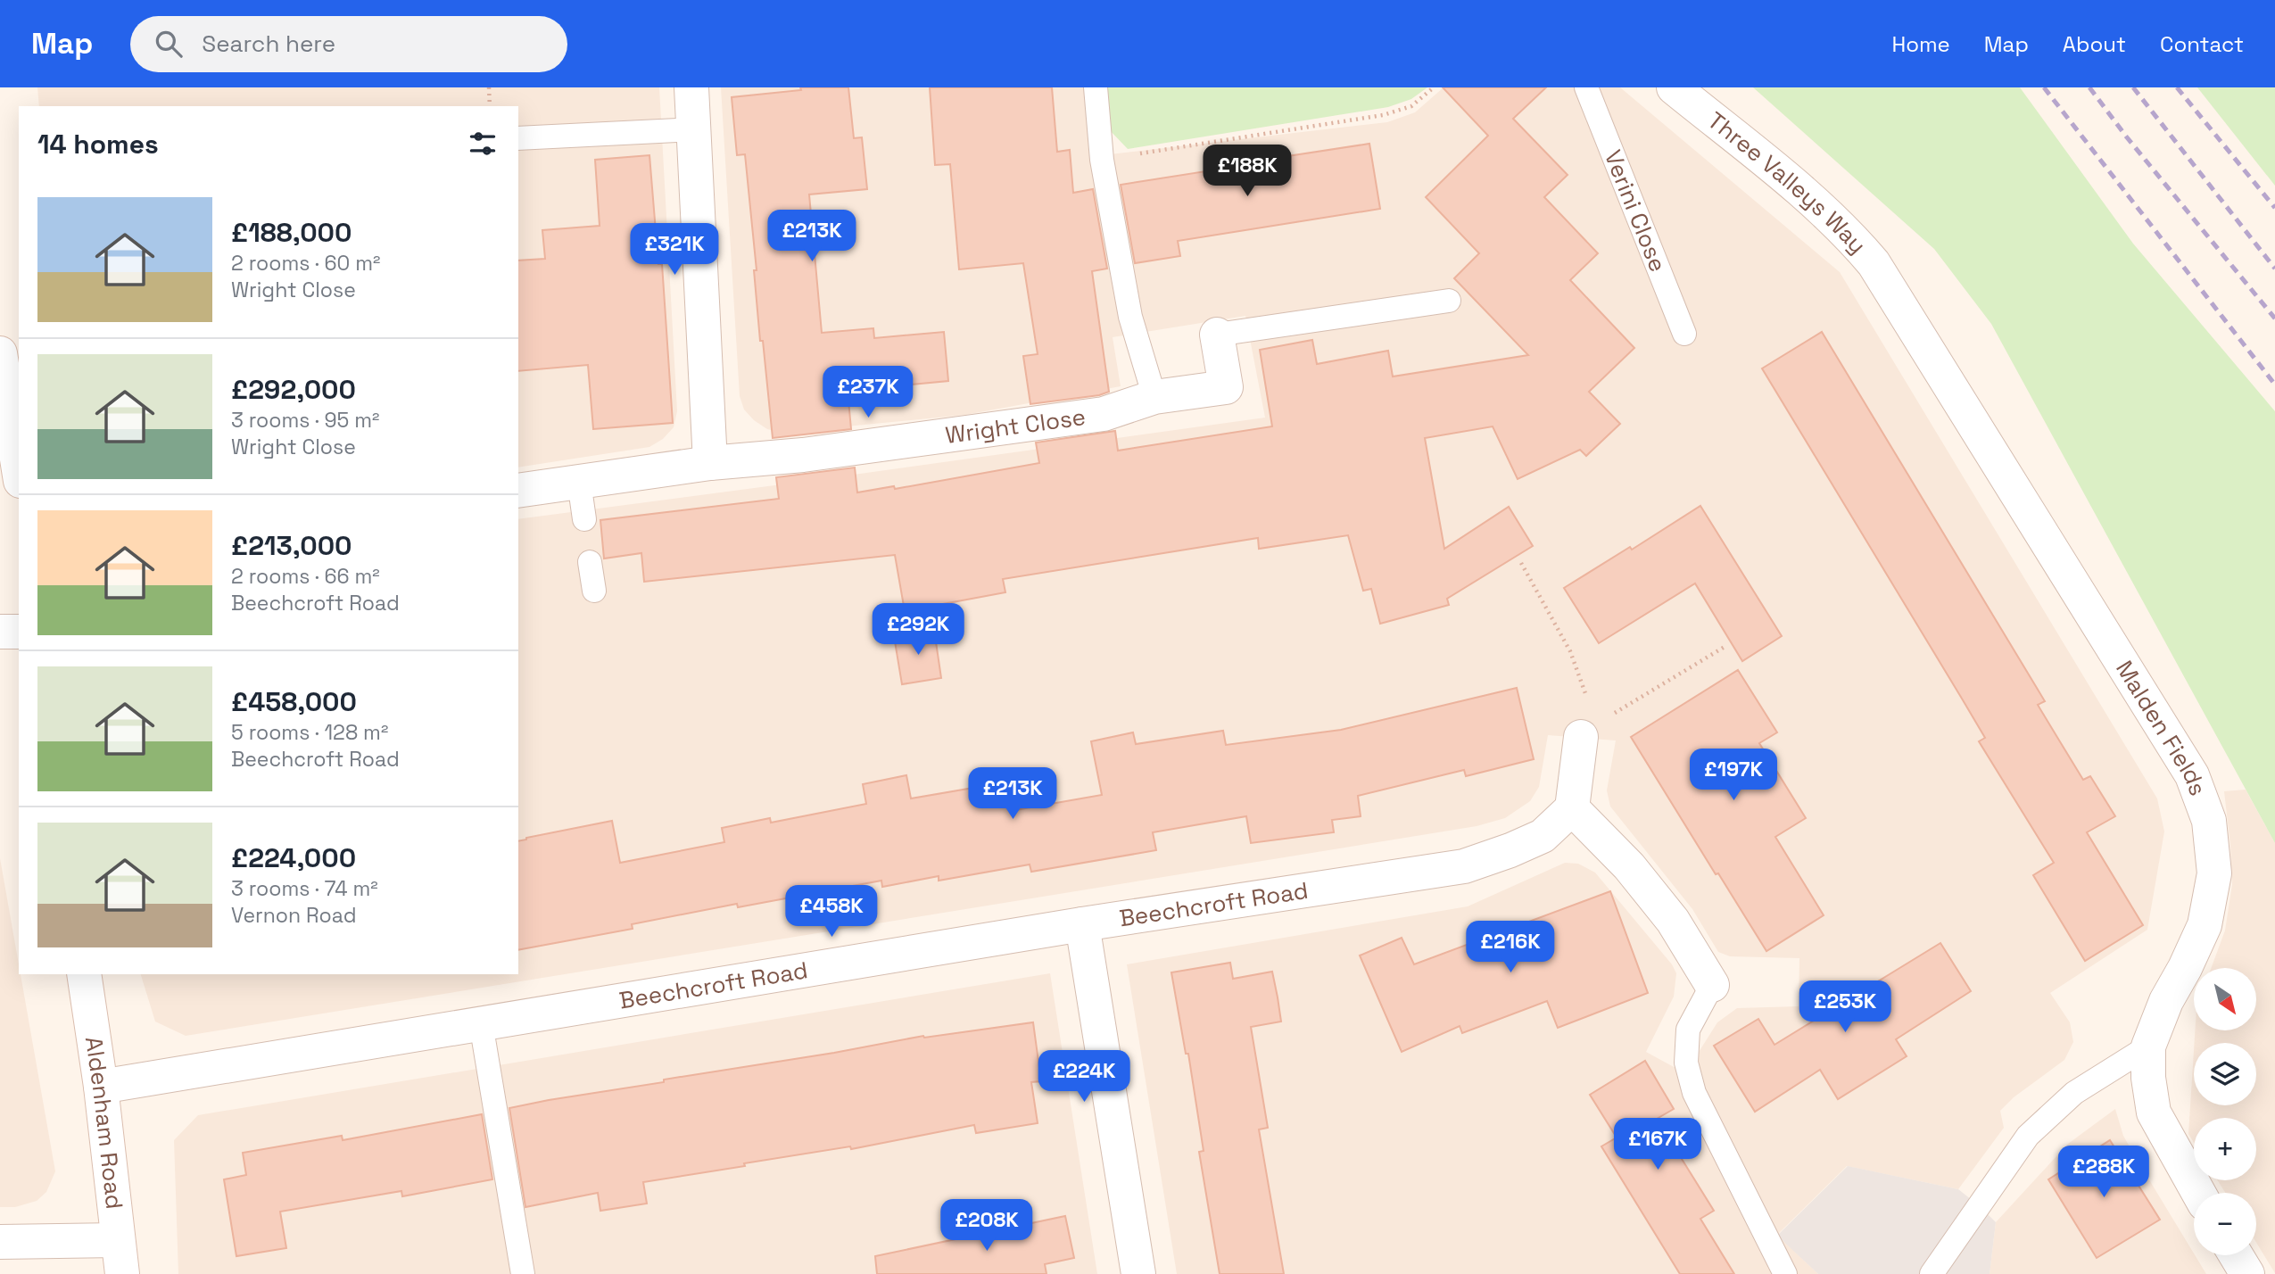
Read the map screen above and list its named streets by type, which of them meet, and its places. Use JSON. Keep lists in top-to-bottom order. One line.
{"streets":{"street":["Three Valleys Way","Wright Close","Malden Fields","Beechcroft Road","Aldenham Road"],"lane":["Verini Close"]},"crossings":[["Three Valleys Way","Malden Fields"],["Beechcroft Road","Aldenham Road"]],"north":"bottom right","page":{"header":"Map","search":"Search here","nav":["Home","Map","About","Contact"],"heading":"14 homes","price":["£188K","£213K","£321K","£237K","£292K","£197K","£213K","£458K","£216K","£253K","£224K","£167K","£288K","£208K"],"list":[{"name":"£188,000","note":"2 rooms · 60 m² · Wright Close"},{"name":"£292,000","note":"3 rooms · 95 m² · Wright Close"},{"name":"£213,000","note":"2 rooms · 66 m² · Beechcroft Road"},{"name":"£458,000","note":"5 rooms · 128 m² · Beechcroft Road"},{"name":"£224,000","note":"3 rooms · 74 m² · Vernon Road"}],"map_buttons":["+","−"]}}
